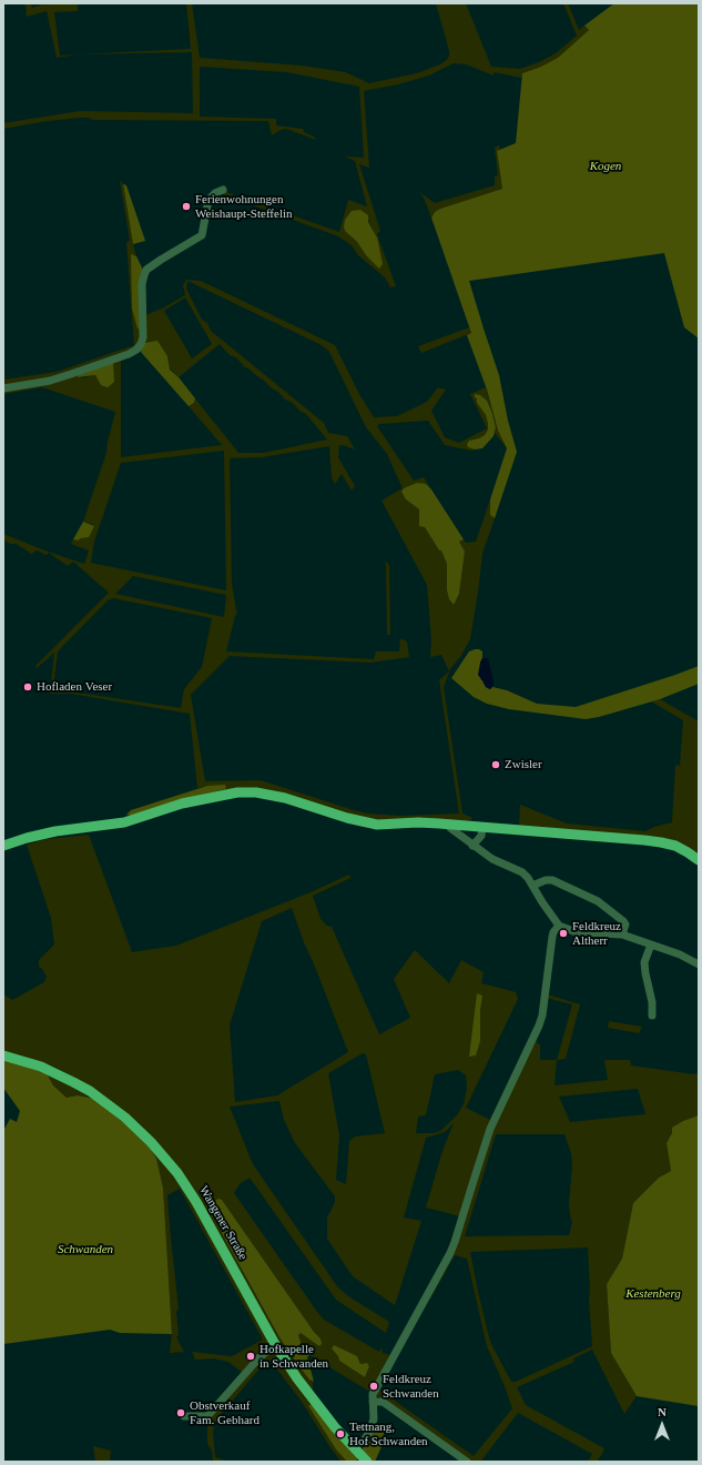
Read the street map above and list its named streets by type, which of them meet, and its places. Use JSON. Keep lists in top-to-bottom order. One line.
{"streets":{"main road":["Wangener Straße"]},"parks":["Kogen","Schwanden","Kestenberg"],"places":["Ferienwohnungen Weishaupt-Steffelin","Hofladen Veser","Zwisler","Feldkreuz Altherr","Hofkapelle in Schwanden","Feldkreuz Schwanden","Obstverkauf Fam. Gebhard","Tettnang, Hof Schwanden"],"north":"top"}
